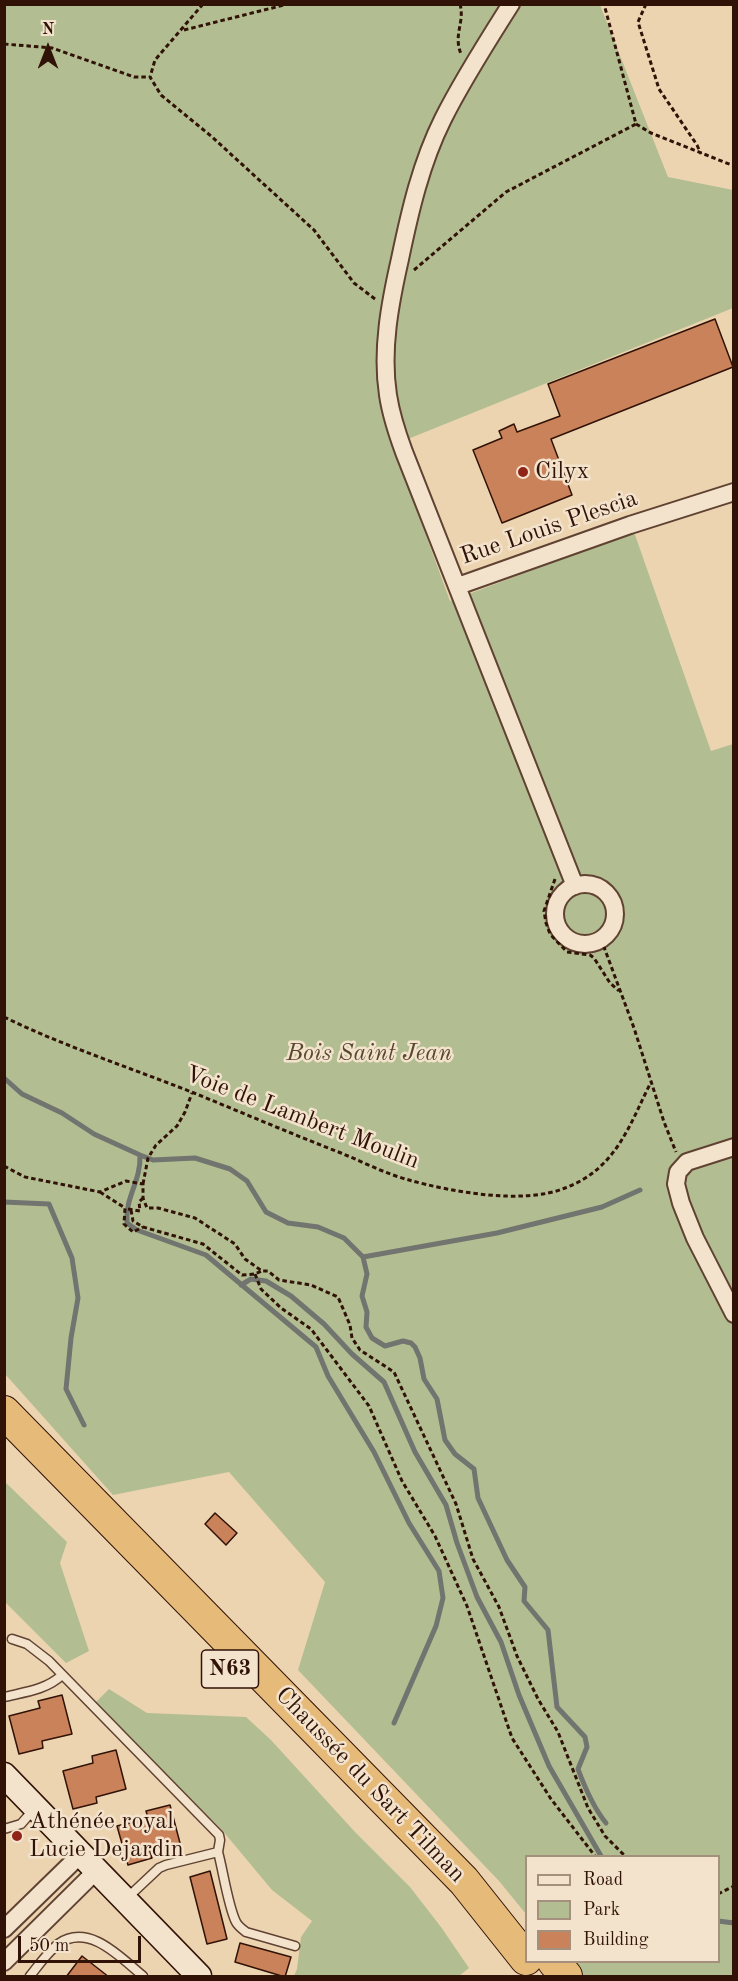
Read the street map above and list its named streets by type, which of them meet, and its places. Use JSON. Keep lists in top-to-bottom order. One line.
{"streets":{"highway":["N63","Chaussée du Sart Tilman"],"street":["Rue Louis Plescia"],"path":["Voie de Lambert Moulin"]},"parks":["Bois Saint Jean"],"places":["Cilyx","Athénée royal Lucie Dejardin"],"legend":["Road","Park","Building"],"scale_bar":"50 m","north":"top"}
